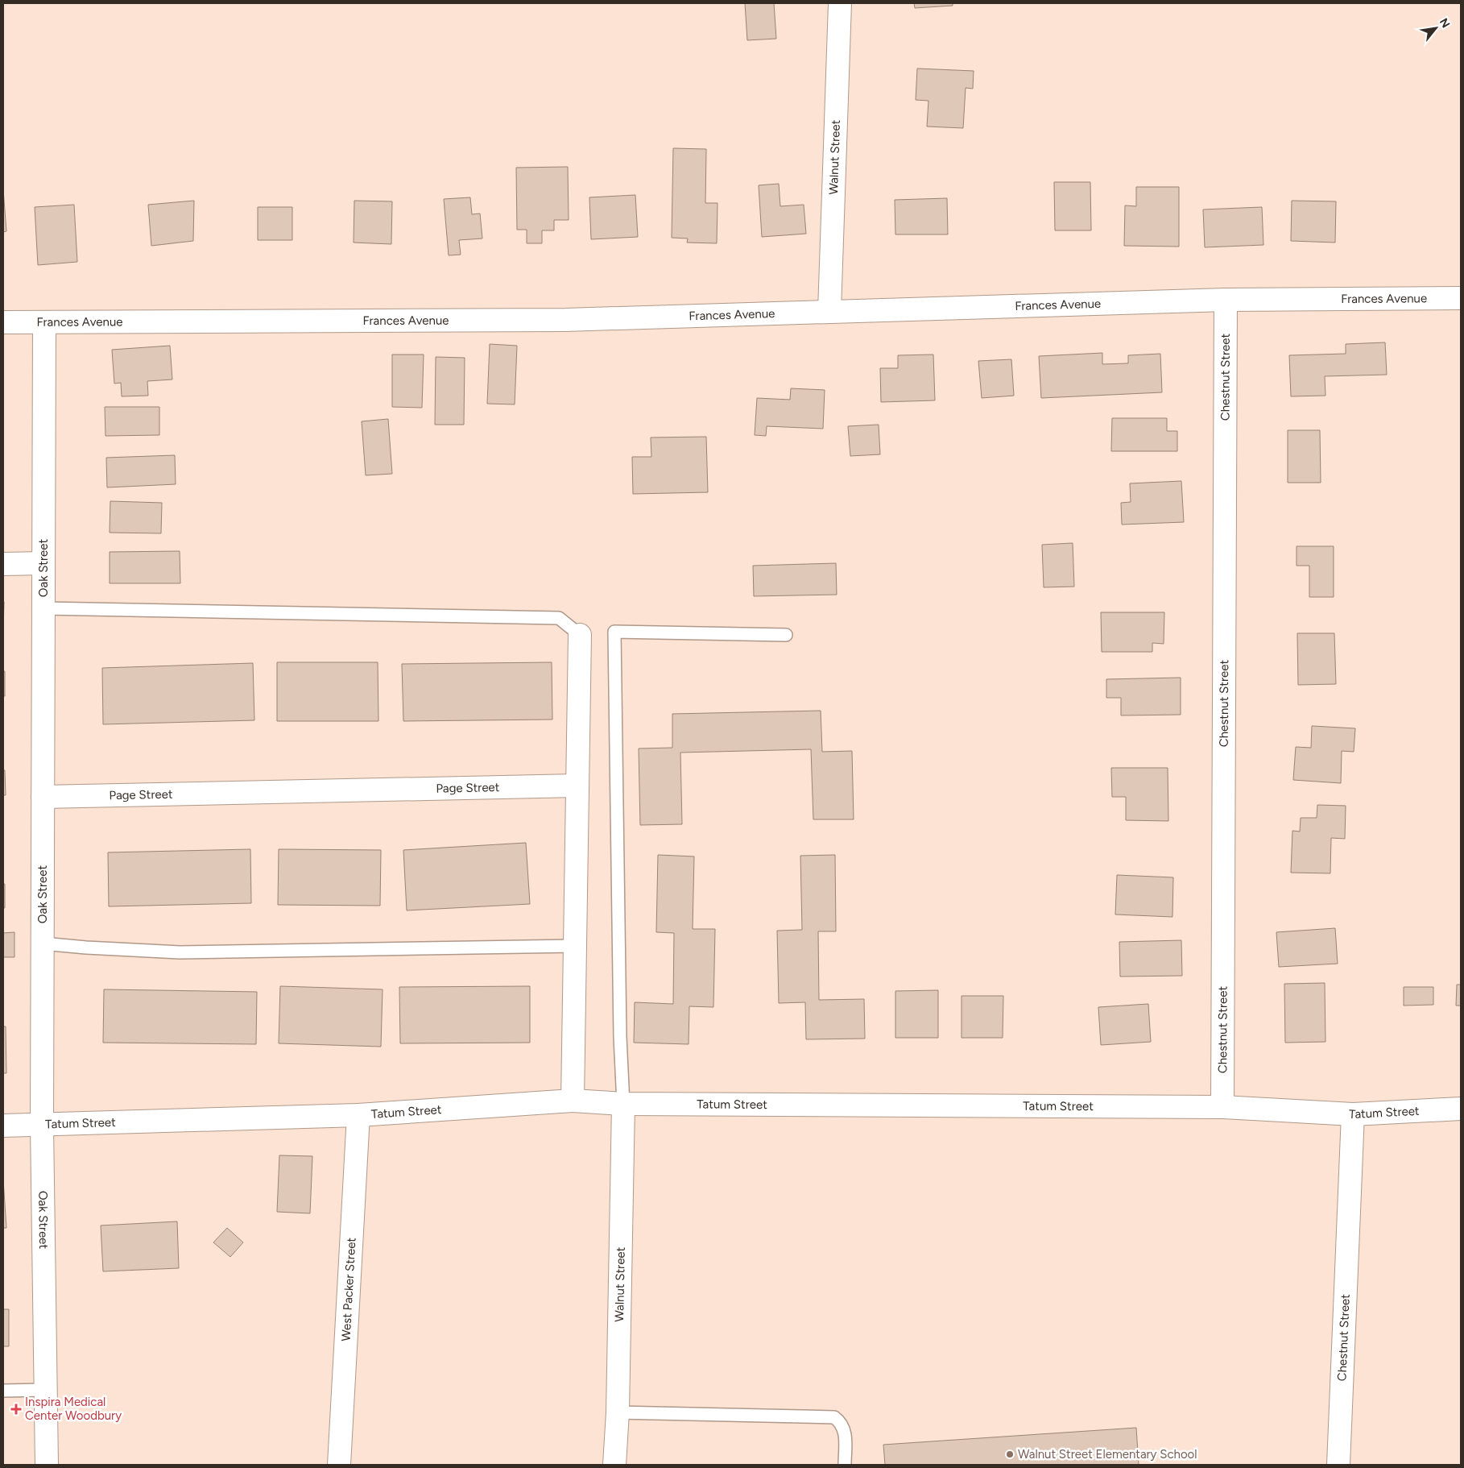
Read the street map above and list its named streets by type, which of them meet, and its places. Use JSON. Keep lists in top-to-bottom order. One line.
{"streets":{"street":["Walnut Street","Frances Avenue","Chestnut Street","Oak Street","Page Street","Tatum Street","West Packer Street"]},"crossings":[["Walnut Street","Frances Avenue"],["Walnut Street","Tatum Street"],["Frances Avenue","Chestnut Street"],["Frances Avenue","Oak Street"],["Chestnut Street","Tatum Street"],["Oak Street","Page Street"],["Oak Street","Tatum Street"],["Tatum Street","West Packer Street"]],"places":{"health":["Inspira Medical Center Woodbury"],"other":["Walnut Street Elementary School"]},"north":"top right"}
